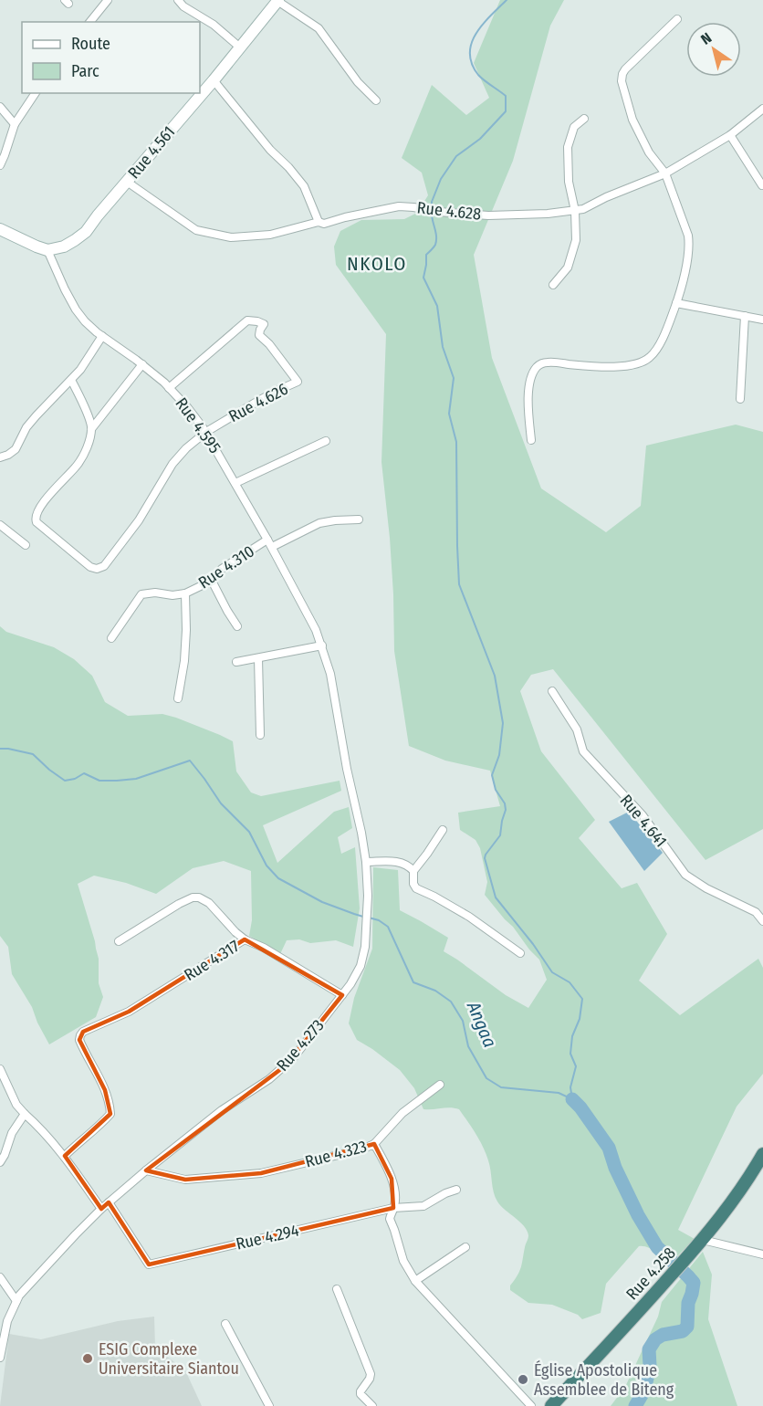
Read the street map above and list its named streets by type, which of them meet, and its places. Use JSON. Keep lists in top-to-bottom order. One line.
{"streets":{"highway":["Rue 4.258"],"main road":["Rue 4.561"],"street":["Rue 4.628","Rue 4.626","Rue 4.595","Rue 4.310","Rue 4.641","Rue 4.317","Rue 4.273","Rue 4.323","Rue 4.294"]},"crossings":[["Rue 4.561","Rue 4.628"],["Rue 4.561","Rue 4.595"],["Rue 4.626","Rue 4.595"],["Rue 4.595","Rue 4.310"],["Rue 4.595","Rue 4.273"],["Rue 4.317","Rue 4.273"],["Rue 4.273","Rue 4.323"],["Rue 4.273","Rue 4.294"],["Rue 4.323","Rue 4.294"]],"districts":["NKOLO"],"water":["Angaa"],"places":["ESIG Complexe Universitaire Siantou","Église Apostolique Assemblee de Biteng"],"legend":["Route","Parc"],"north":"top left"}
